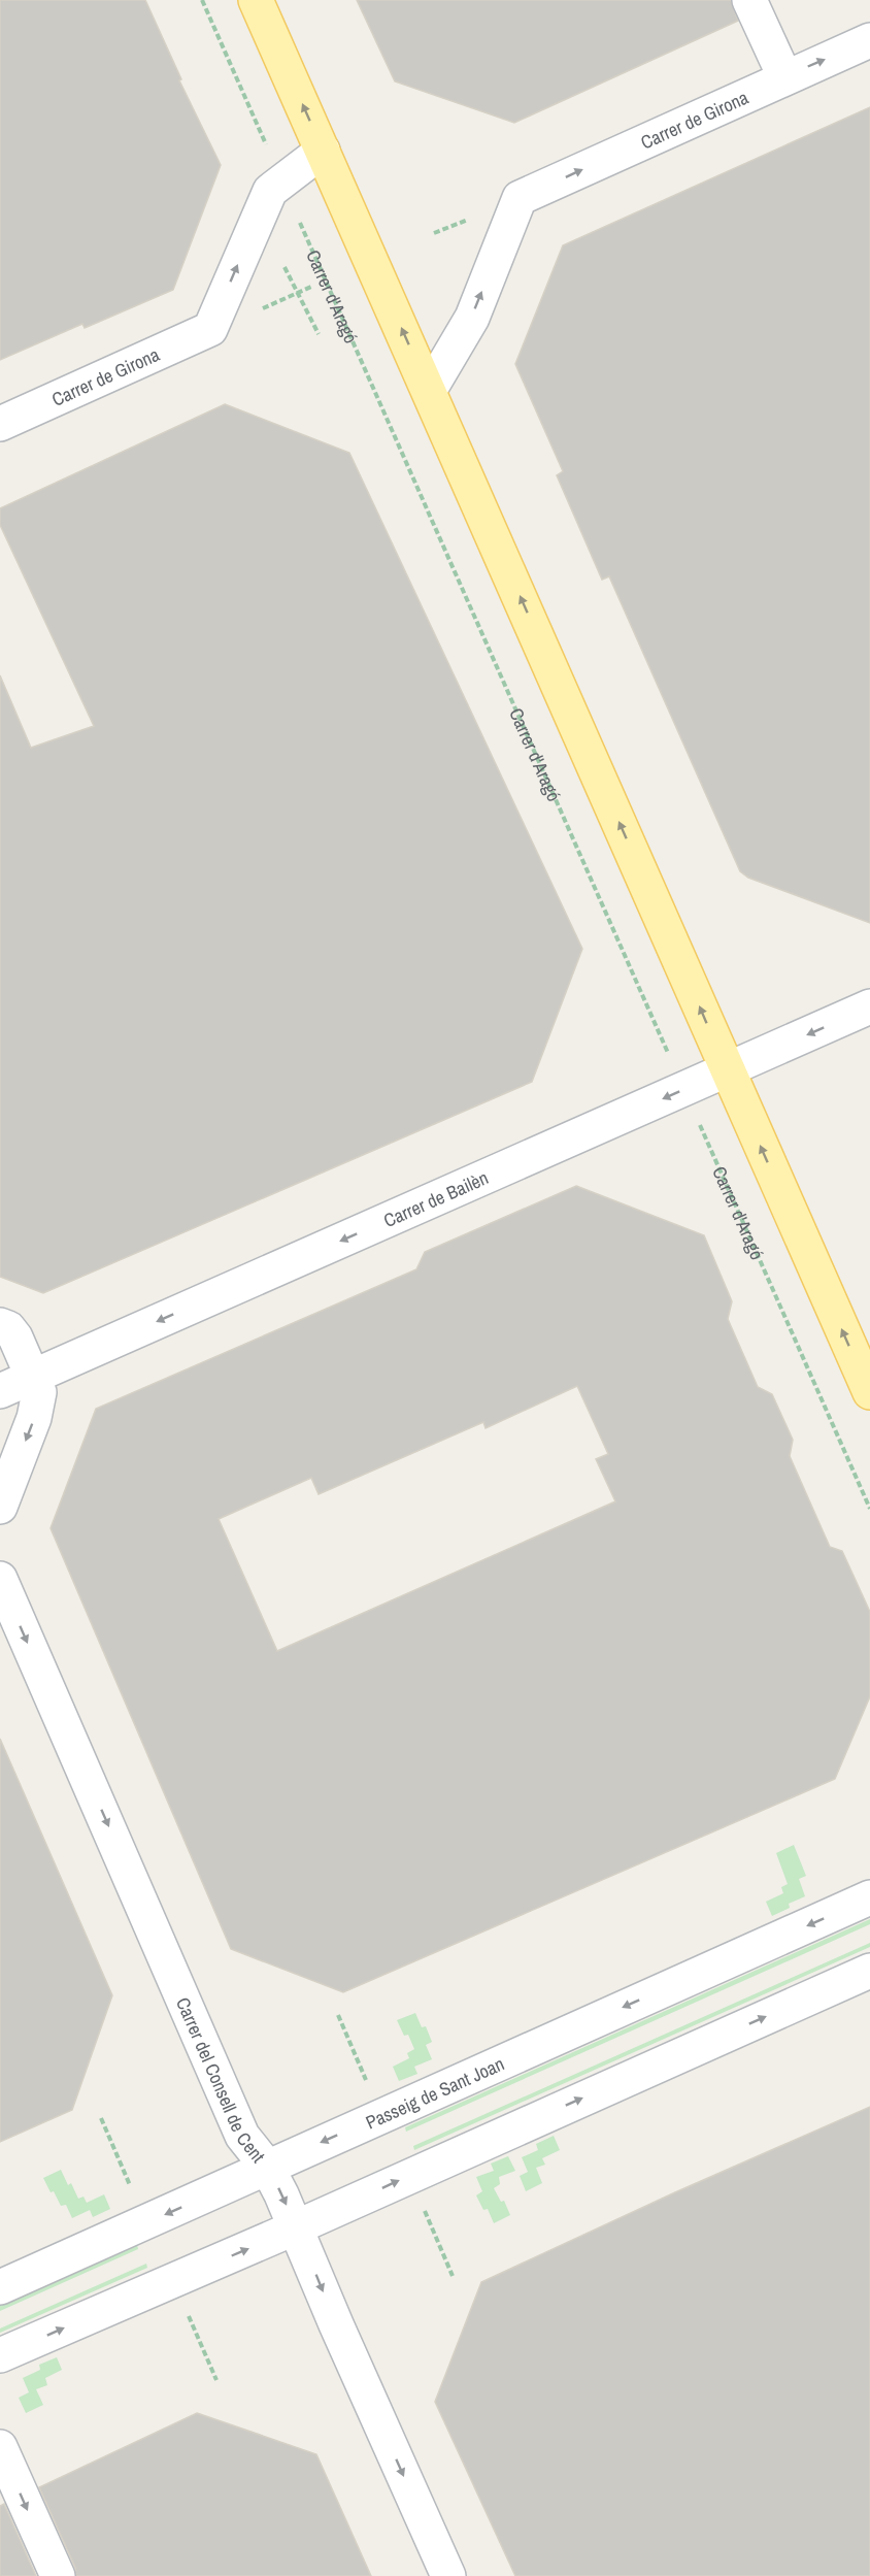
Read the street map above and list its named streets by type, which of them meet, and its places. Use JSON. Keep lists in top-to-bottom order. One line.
{"streets":{"street":["Carrer de Girona","Carrer de Bailèn","Carrer del Consell de Cent","Passeig de Sant Joan"],"path":["Carrer d'Aragó"]},"crossings":[["Carrer de Girona","Carrer d'Aragó"],["Carrer d'Aragó","Carrer de Bailèn"],["Carrer del Consell de Cent","Passeig de Sant Joan"]],"one_way":["Carrer de Girona","Carrer de Bailèn","Carrer del Consell de Cent"]}
